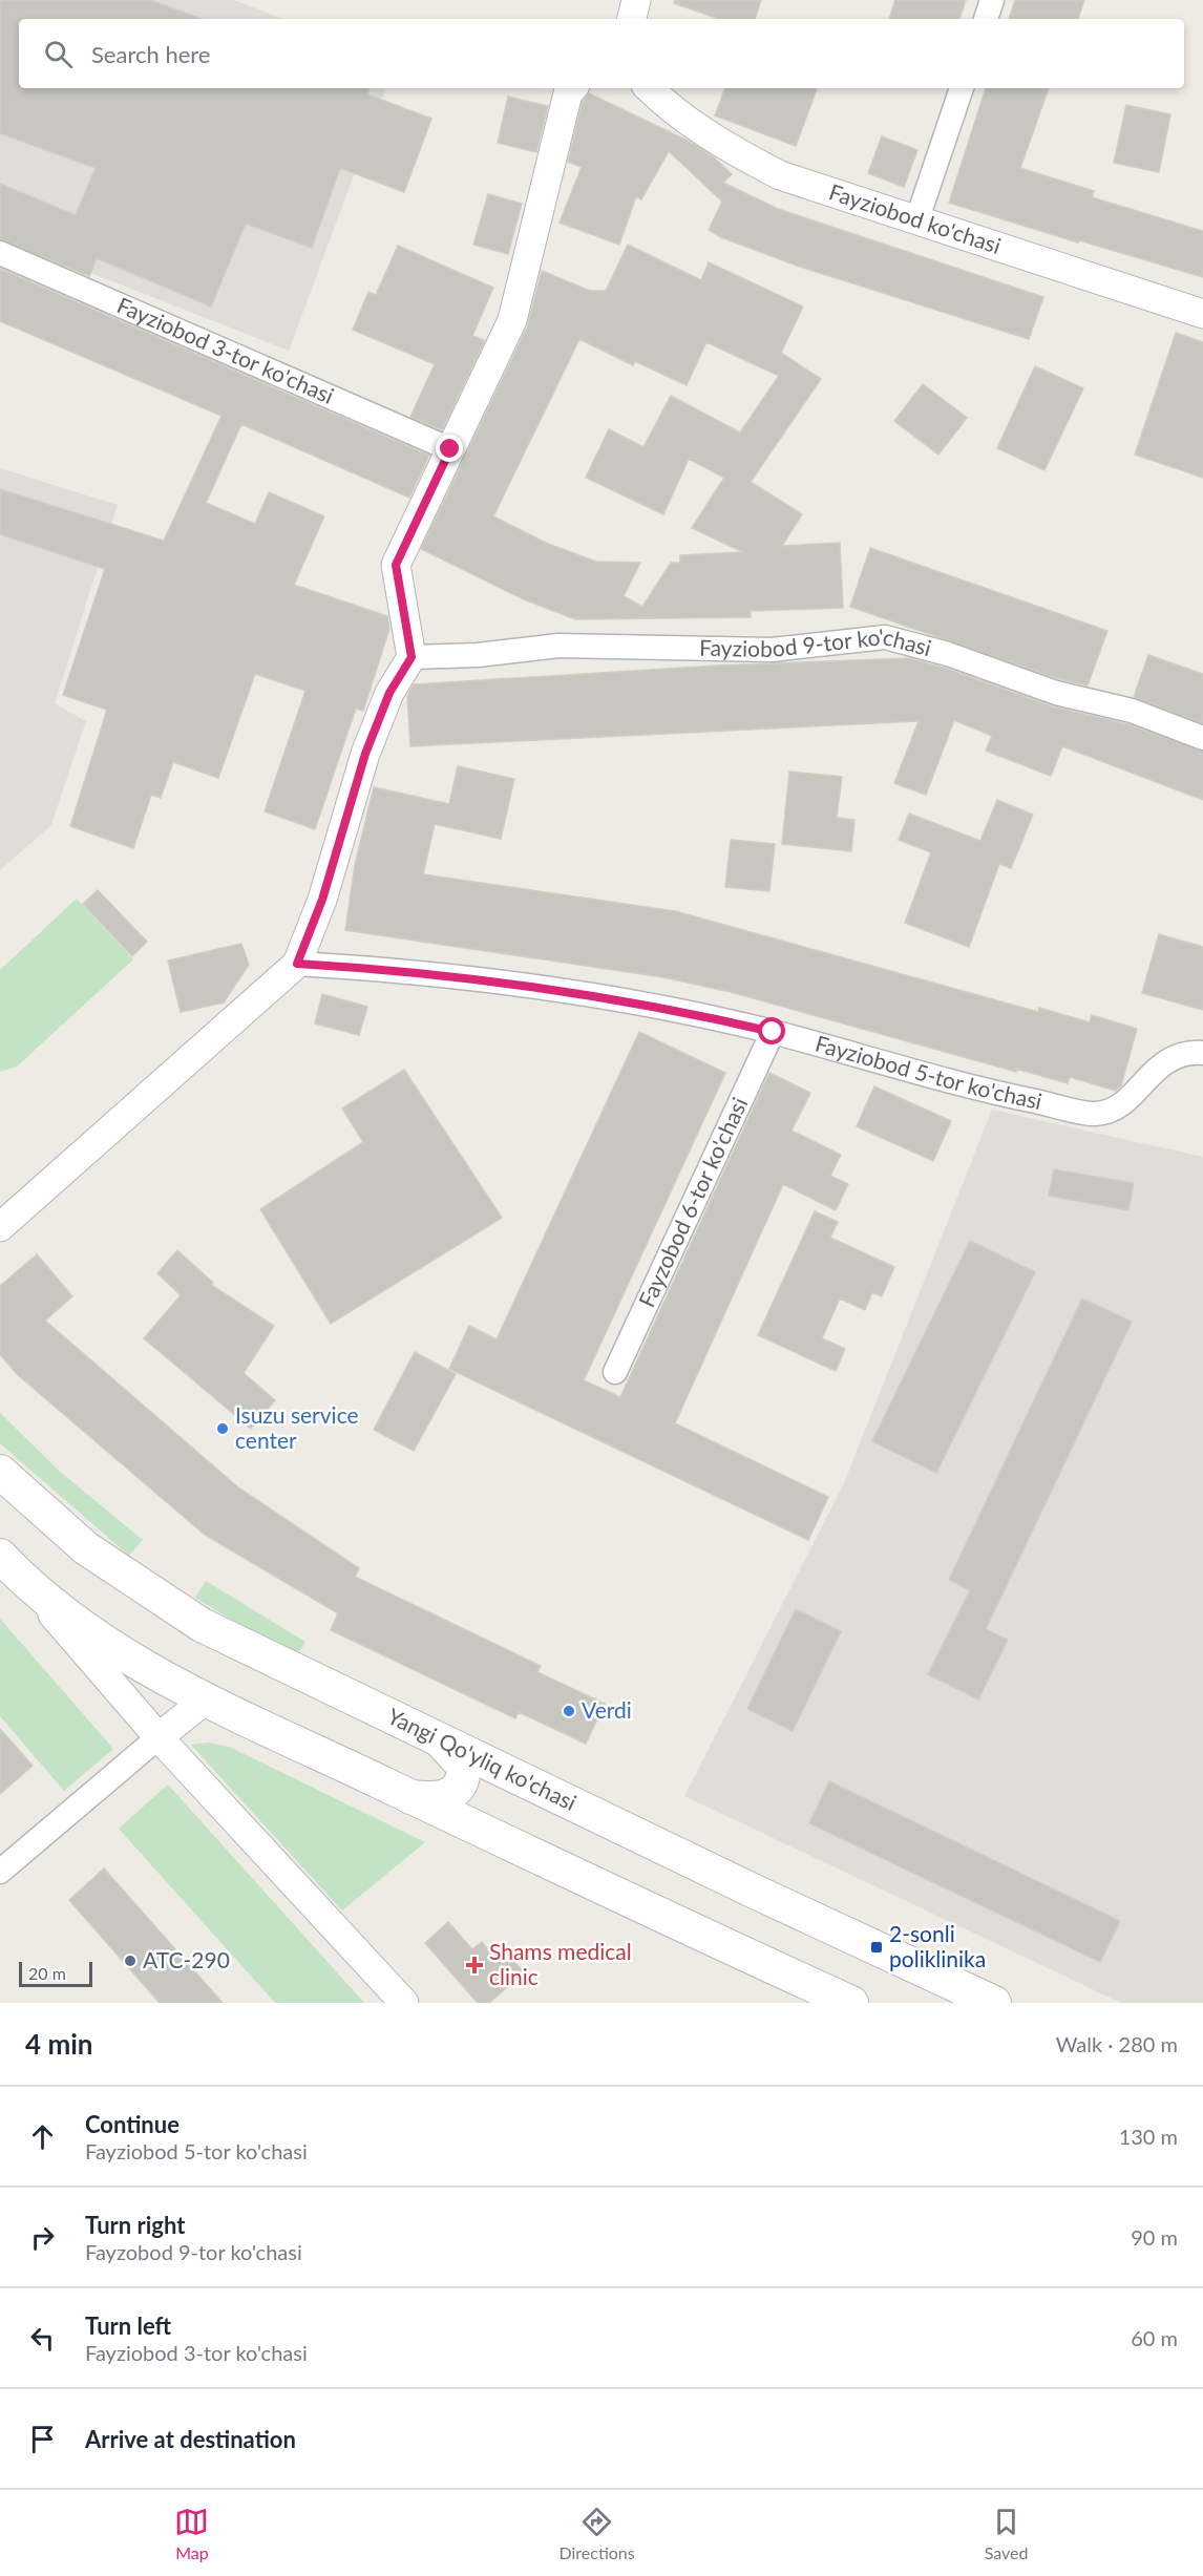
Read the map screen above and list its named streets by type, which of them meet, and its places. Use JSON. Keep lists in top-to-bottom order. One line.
{"streets":{"main road":["Yangi Qo'yliq ko'chasi"],"street":["Fayziobod ko'chasi","Fayziobod 3-tor ko'chasi","Fayziobod 9-tor ko'chasi","Fayziobod 5-tor ko'chasi","Fayzobod 6-tor ko'chasi"]},"crossings":[["Fayziobod 5-tor ko'chasi","Fayzobod 6-tor ko'chasi"]],"places":{"other":["Isuzu service center","Verdi","ATC-290"],"transit":["2-sonli poliklinika"],"health":["Shams medical clinic"]},"scale_bar":"20 m","page":{"search":"Search here","scale":"20 m","heading":["4 min","Walk · 280 m"],"list":[["Continue","Fayziobod 5-tor ko'chasi","130 m"],["Turn right","Fayzobod 9-tor ko'chasi","90 m"],["Turn left","Fayziobod 3-tor ko'chasi","60 m"],"Arrive at destination"],"nav":["Map","Directions","Saved"]}}
